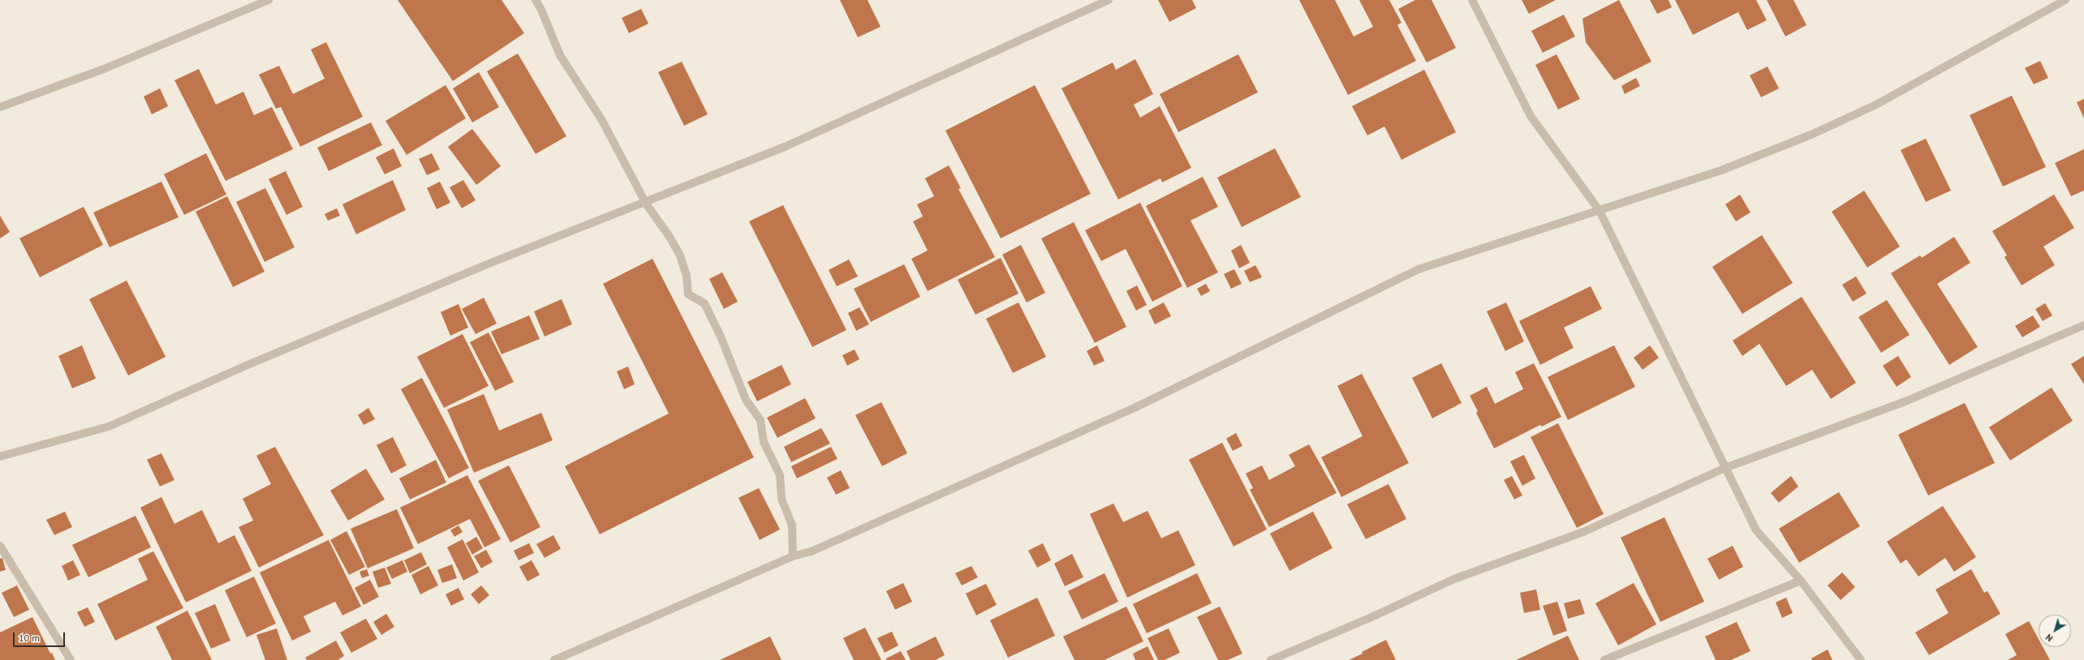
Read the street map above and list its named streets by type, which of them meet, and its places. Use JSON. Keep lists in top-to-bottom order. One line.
{"scale_bar":"10 m","north":"bottom left"}
